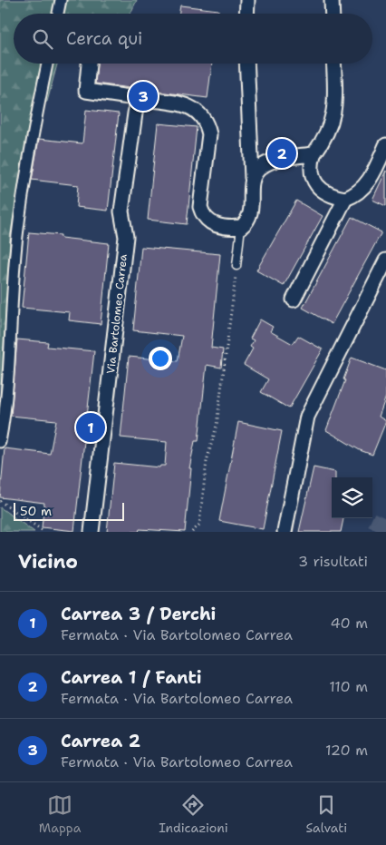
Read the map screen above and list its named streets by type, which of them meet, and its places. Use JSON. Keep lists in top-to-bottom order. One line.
{"streets":{"street":["Via Bartolomeo Carrea"]},"scale_bar":"50 m","page":{"search":"Cerca qui","pins":["3","2","1"],"scale":"50 m","heading":["Vicino","3 risultati"],"list":[{"mark":"1","name":"Carrea 3 / Derchi","note":"Fermata · Via Bartolomeo Carrea","value":"40 m"},{"mark":"2","name":"Carrea 1 / Fanti","note":"Fermata · Via Bartolomeo Carrea","value":"110 m"},{"mark":"3","name":"Carrea 2","note":"Fermata · Via Bartolomeo Carrea","value":"120 m"}],"nav":["Mappa","Indicazioni","Salvati"]}}
